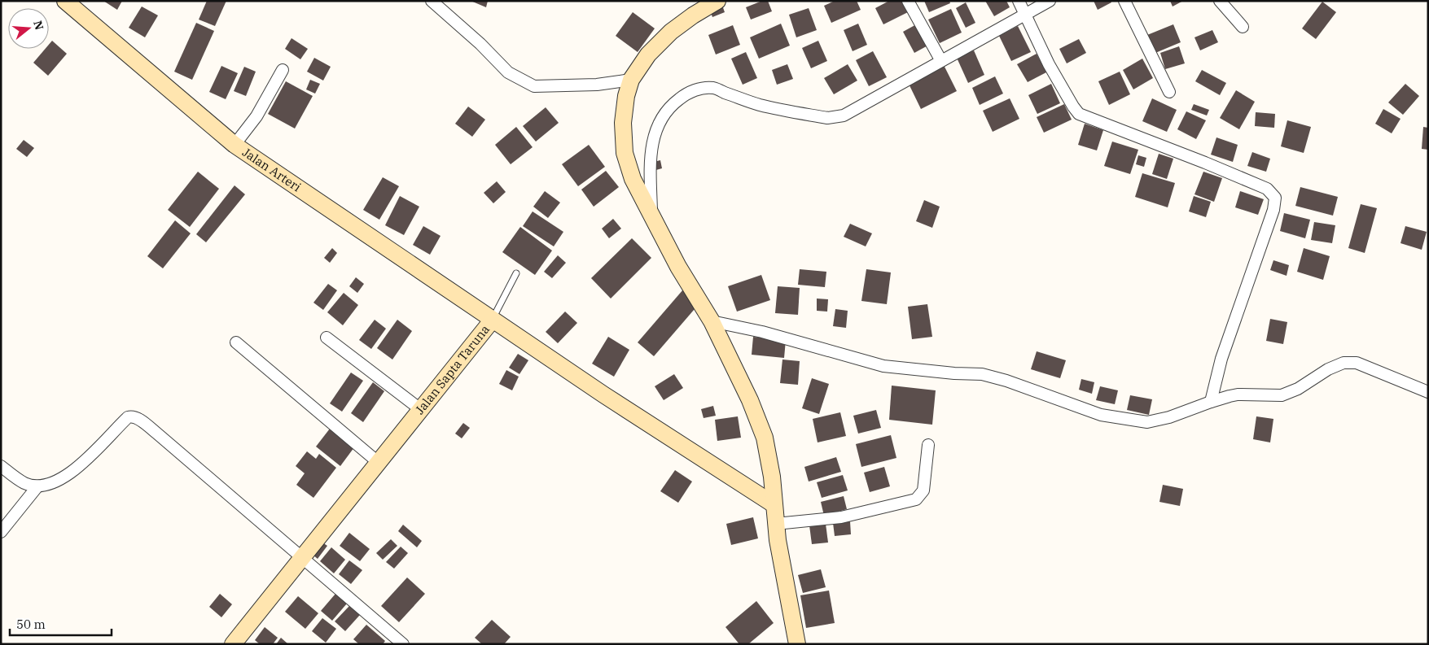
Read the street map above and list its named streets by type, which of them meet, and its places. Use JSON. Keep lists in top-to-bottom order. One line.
{"streets":{"street":["Jalan Arteri","Jalan Sapta Taruna"]},"crossings":[["Jalan Arteri","Jalan Sapta Taruna"]],"scale_bar":"50 m","north":"right"}
